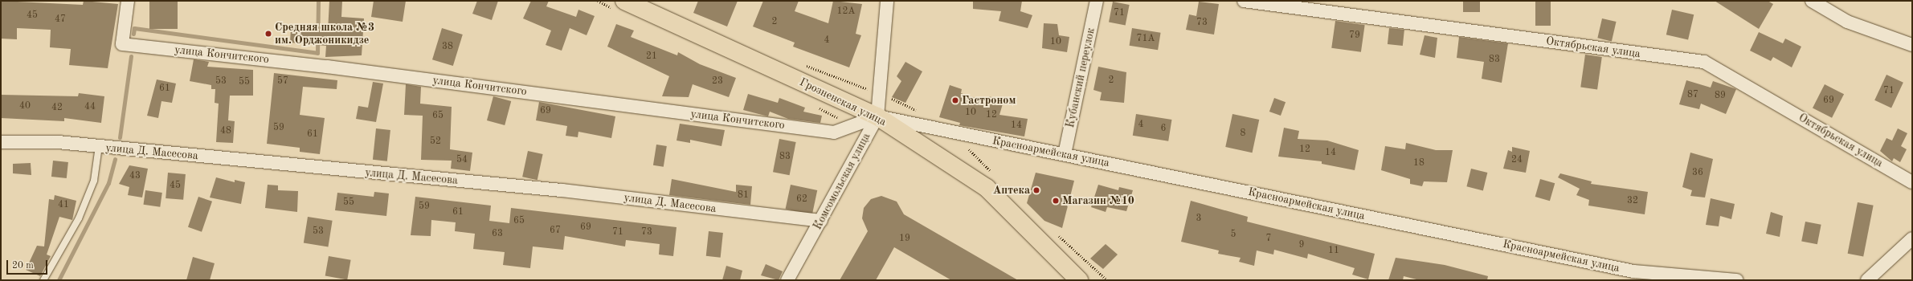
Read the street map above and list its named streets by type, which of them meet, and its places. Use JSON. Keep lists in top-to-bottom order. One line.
{"streets":{"main road":["Грозненская улица"],"street":["Октябрьская улица","улица Кончитского","Кубанский переулок","улица Д. Масесова","Красноармейская улица","Комсомольская улица"]},"crossings":[["улица Кончитского","Грозненская улица"],["улица Кончитского","Красноармейская улица"],["улица Кончитского","Комсомольская улица"],["Кубанский переулок","Красноармейская улица"],["Грозненская улица","Красноармейская улица"],["Грозненская улица","Комсомольская улица"],["улица Д. Масесова","Комсомольская улица"],["Красноармейская улица","Комсомольская улица"]],"places":["Средняя школа №3 им. Орджоникидзе","Гастроном","Аптека","Магазин №10"],"house_numbers":["12А","71","45","47","2","73","79","71А","4","10","38","21","83","2","53","57","23","55","61","71","87","89","69","40","44","42","69","10","12","65","4","14","59","6","48","8","61","52","12","14","83","54","24","18","36","43","45","81","62","32","55","41","59","61","3","65","69","67","53","71","73","63","5","19","7","9","11"],"scale_bar":"20 m"}
